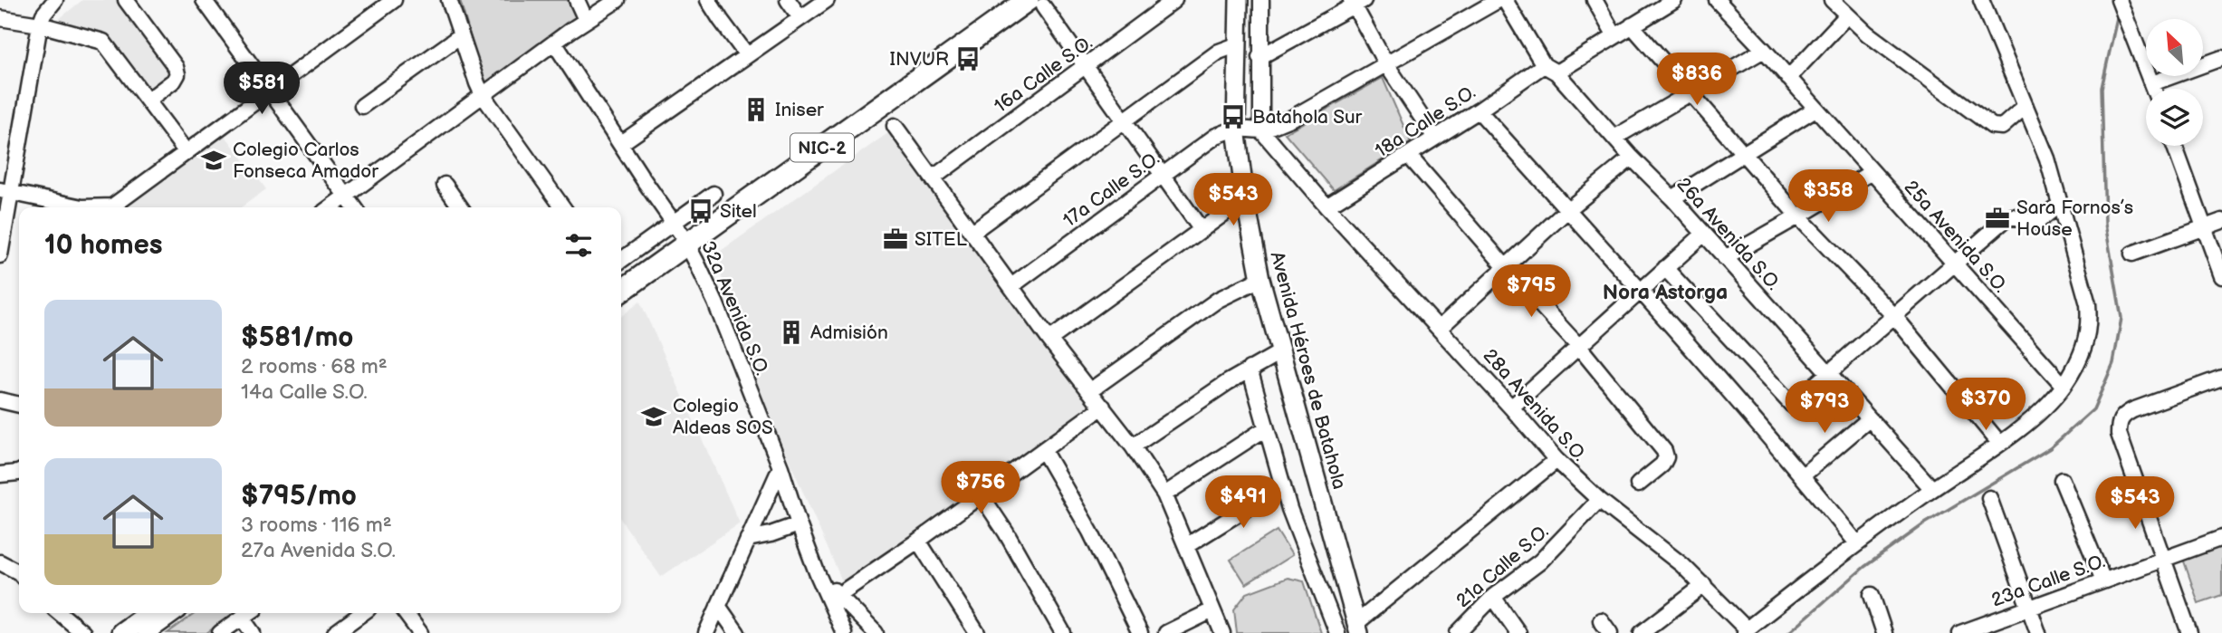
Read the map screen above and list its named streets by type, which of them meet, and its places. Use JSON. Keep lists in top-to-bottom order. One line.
{"streets":{"highway":["NIC-2"],"main road":["Avenida Héroes de Batahola"],"street":["16a Calle S.O.","18a Calle S.O.","17a Calle S.O.","26a Avenida S.O.","25a Avenida S.O.","32a Avenida S.O.","28a Avenida S.O.","21a Calle S.O.","23a Calle S.O."]},"crossings":[["18a Calle S.O.","26a Avenida S.O."],["18a Calle S.O.","28a Avenida S.O."],["NIC-2","32a Avenida S.O."],["17a Calle S.O.","Avenida Héroes de Batahola"],["28a Avenida S.O.","21a Calle S.O."]],"districts":["Nora Astorga"],"places":{"bus stop":["INVUR","Batahola Sur","Sitel"],"building":["Iniser","Admisión"],"school or university":["Colegio Carlos Fonseca Amador","Colegio Aldeas SOS"],"office":["Sara Fornos’s House","SITEL"]},"north":"top left","page":{"price":["$836","$581","$358","$543","$795","$370","$793","$756","$491","$543"],"heading":"10 homes","list":[{"name":"$581/mo","note":"2 rooms · 68 m² · 14a Calle S.O."},{"name":"$795/mo","note":"3 rooms · 116 m² · 27a Avenida S.O."}]}}
